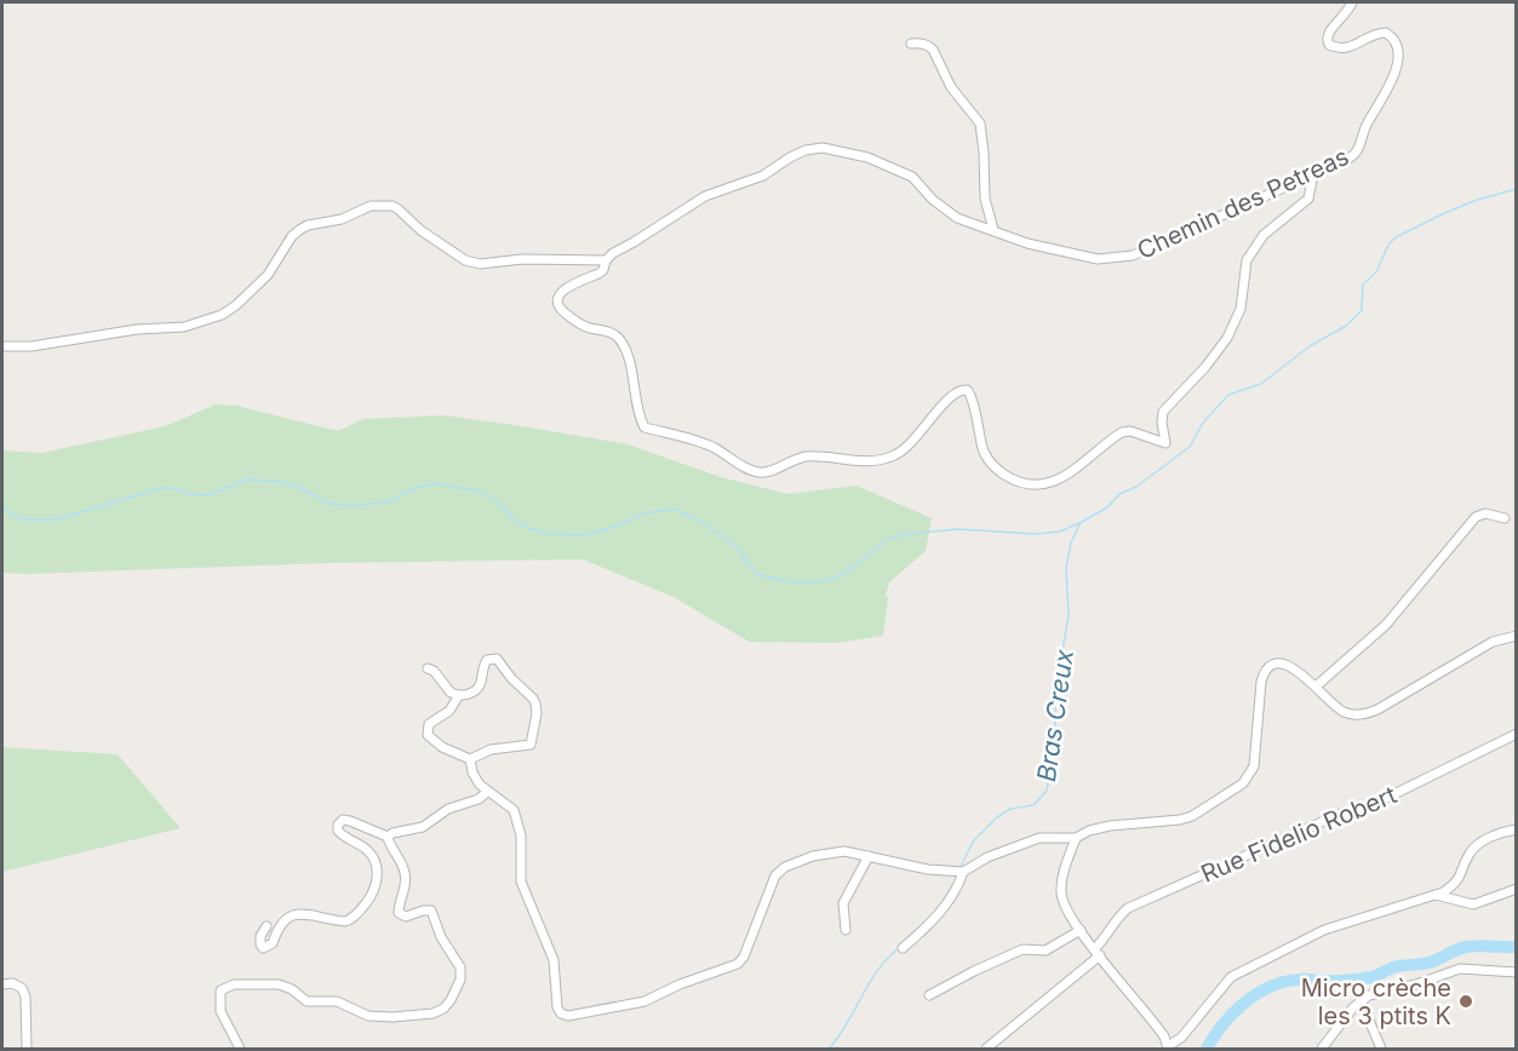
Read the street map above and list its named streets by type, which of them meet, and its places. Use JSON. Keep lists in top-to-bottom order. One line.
{"streets":{"street":["Chemin des Petreas","Rue Fidelio Robert"]},"water":["Bras Creux"],"places":["Micro crèche les 3 ptits K"]}
